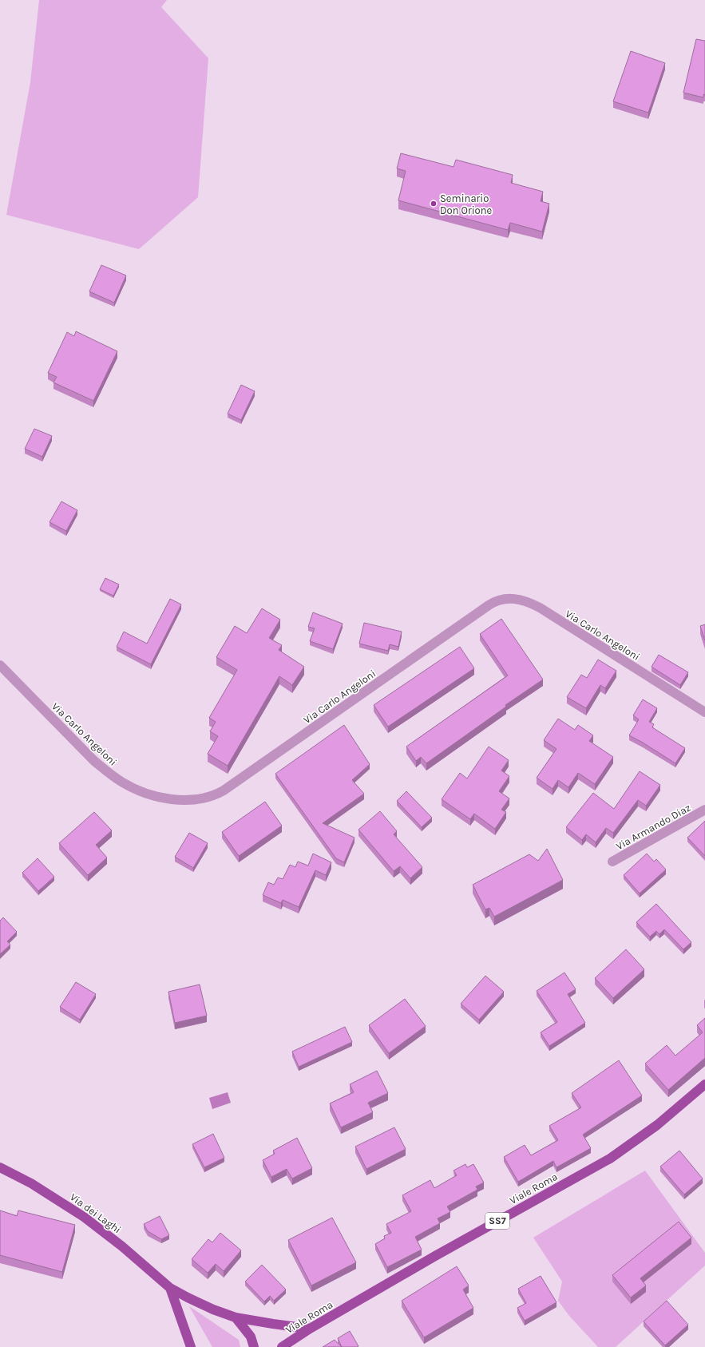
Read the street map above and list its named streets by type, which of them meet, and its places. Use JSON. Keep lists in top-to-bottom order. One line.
{"streets":{"main road":["Viale Roma","Via dei Laghi","SS7"],"street":["Via Carlo Angeloni","Via Armando Diaz"]},"crossings":[["Viale Roma","Via dei Laghi"]],"places":["Seminario Don Orione"]}
